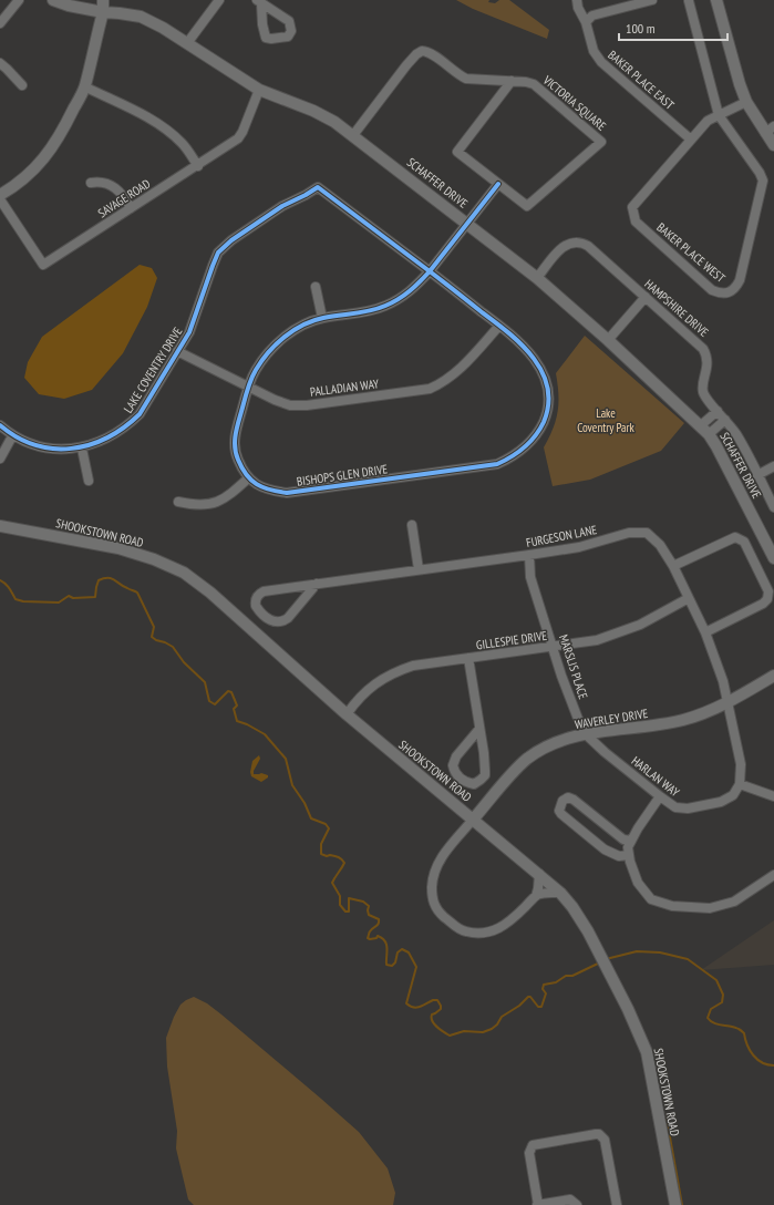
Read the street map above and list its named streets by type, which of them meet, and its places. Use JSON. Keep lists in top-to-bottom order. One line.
{"streets":{"street":["BAKER PLACE EAST","VICTORIA SQUARE","SCHAFFER DRIVE","SAVAGE ROAD","BAKER PLACE WEST","HAMPSHIRE DRIVE","LAKE COVENTRY DRIVE","PALLADIAN WAY","BISHOPS GLEN DRIVE","SHOOKSTOWN ROAD","FURGESON LANE","GILLESPIE DRIVE","MARSLIS PLACE","WAVERLEY DRIVE","HARLAN WAY"]},"crossings":[["BAKER PLACE EAST","BAKER PLACE WEST"],["SCHAFFER DRIVE","SAVAGE ROAD"],["SCHAFFER DRIVE","HAMPSHIRE DRIVE"],["LAKE COVENTRY DRIVE","PALLADIAN WAY"],["LAKE COVENTRY DRIVE","BISHOPS GLEN DRIVE"],["PALLADIAN WAY","BISHOPS GLEN DRIVE"],["SHOOKSTOWN ROAD","GILLESPIE DRIVE"],["SHOOKSTOWN ROAD","WAVERLEY DRIVE"],["FURGESON LANE","GILLESPIE DRIVE"],["FURGESON LANE","MARSLIS PLACE"],["FURGESON LANE","WAVERLEY DRIVE"],["GILLESPIE DRIVE","MARSLIS PLACE"],["MARSLIS PLACE","WAVERLEY DRIVE"],["MARSLIS PLACE","HARLAN WAY"],["WAVERLEY DRIVE","HARLAN WAY"]],"parks":["Lake Coventry Park"],"scale_bar":"100 m"}
